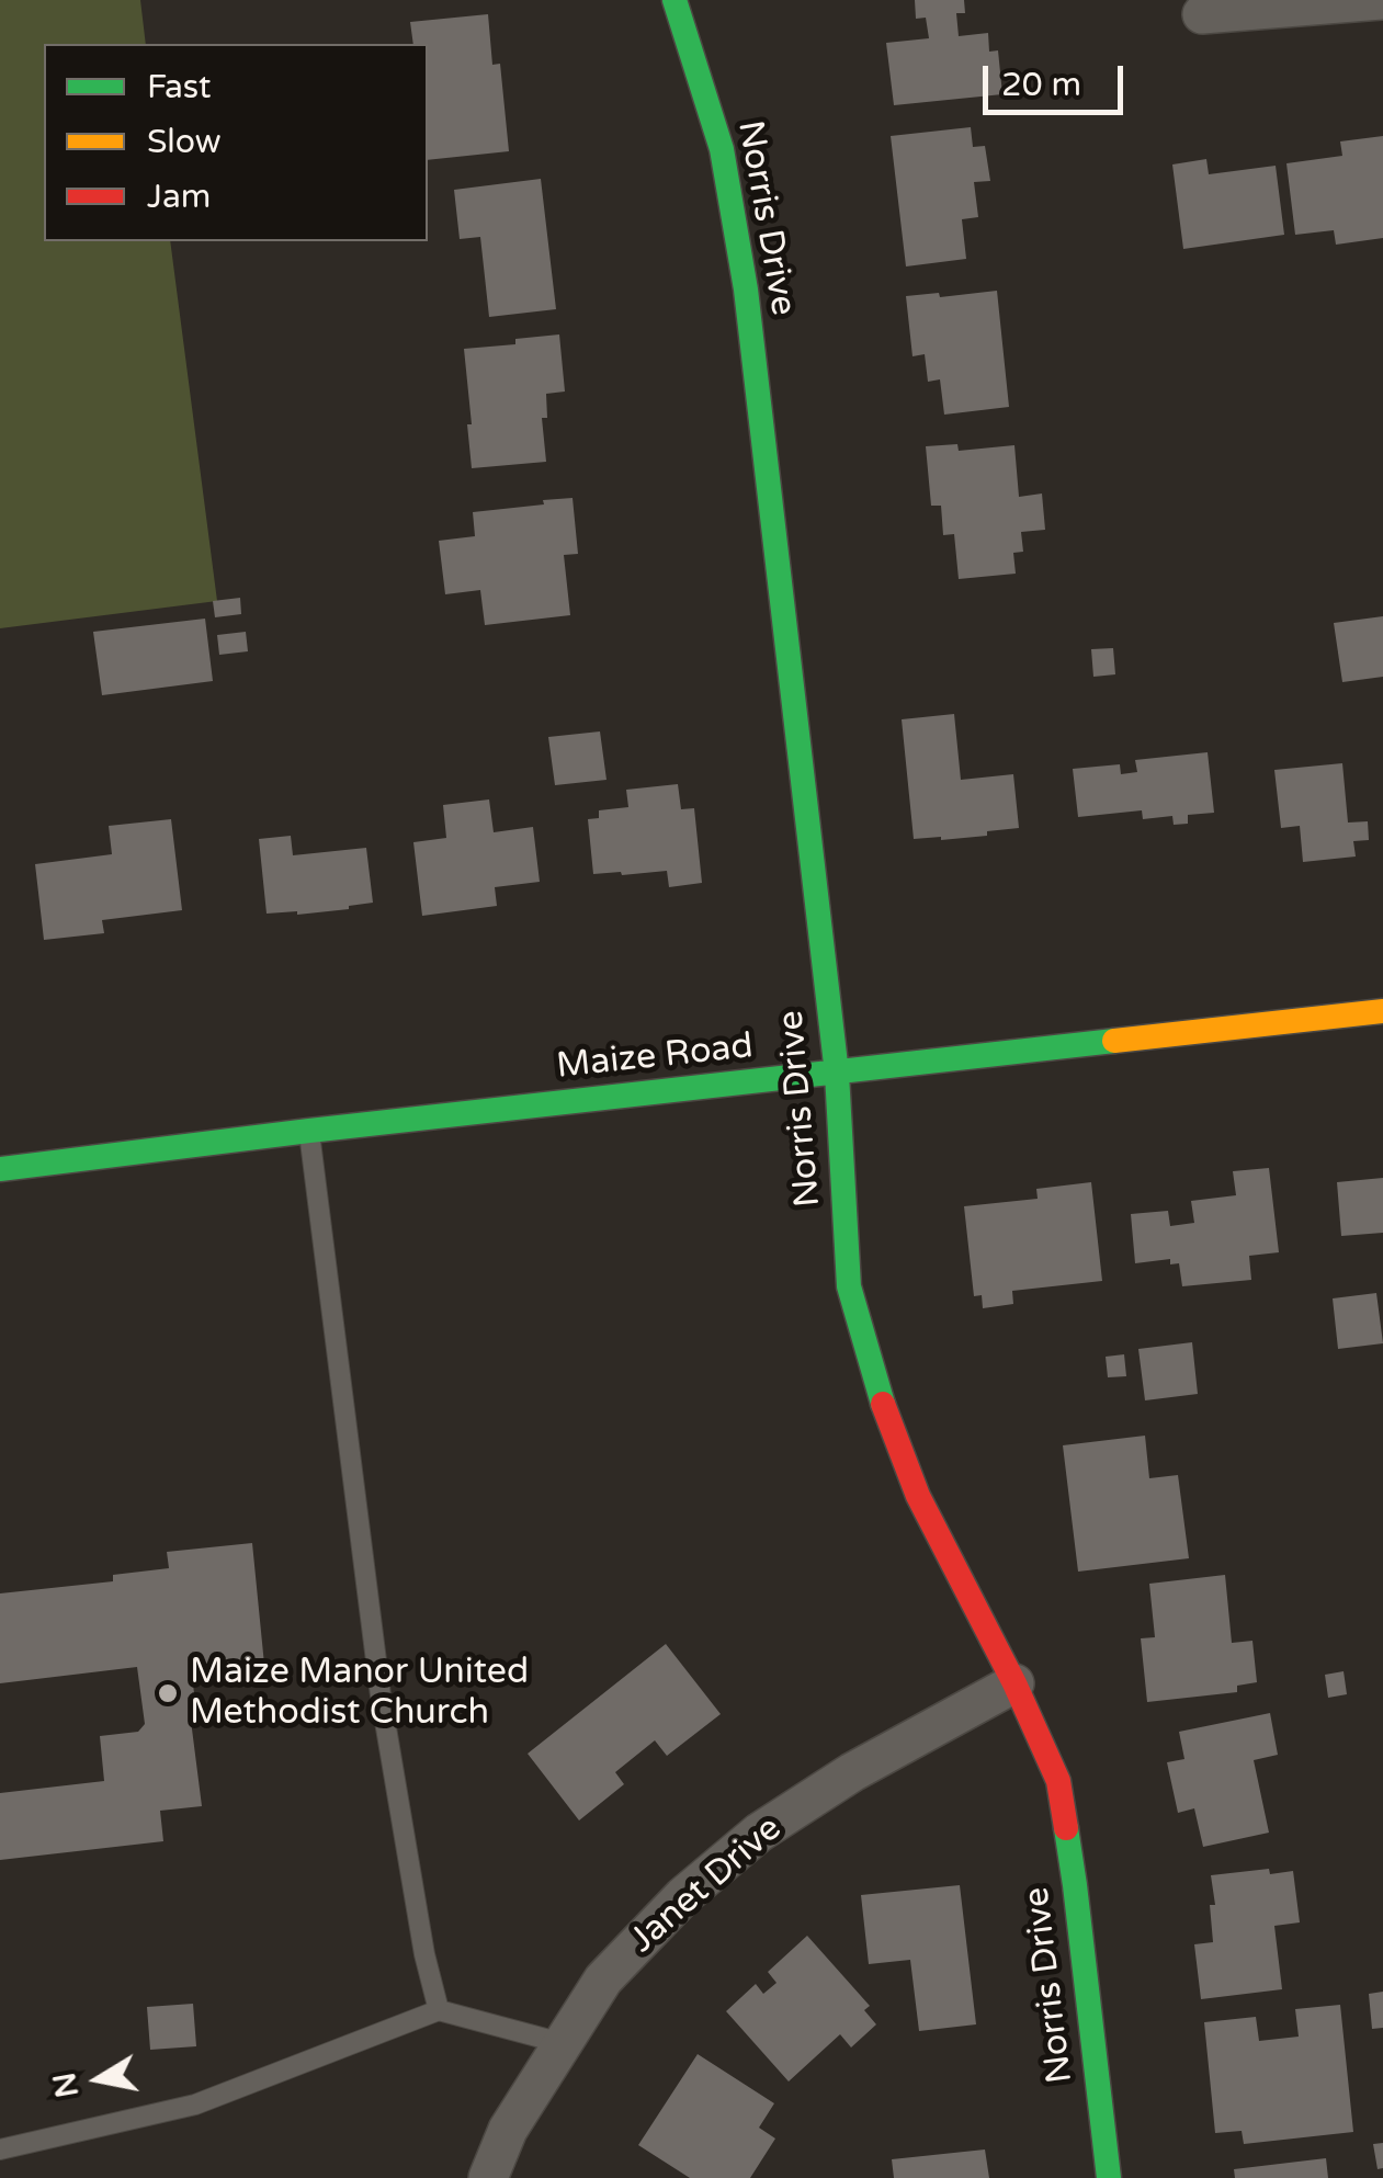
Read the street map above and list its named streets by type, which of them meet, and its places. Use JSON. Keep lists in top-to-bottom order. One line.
{"streets":{"street":["Norris Drive","Maize Road","Janet Drive"]},"crossings":[["Norris Drive","Maize Road"],["Norris Drive","Janet Drive"]],"places":["Maize Manor United Methodist Church"],"legend":["Fast","Slow","Jam"],"scale_bar":"20 m","north":"left"}
